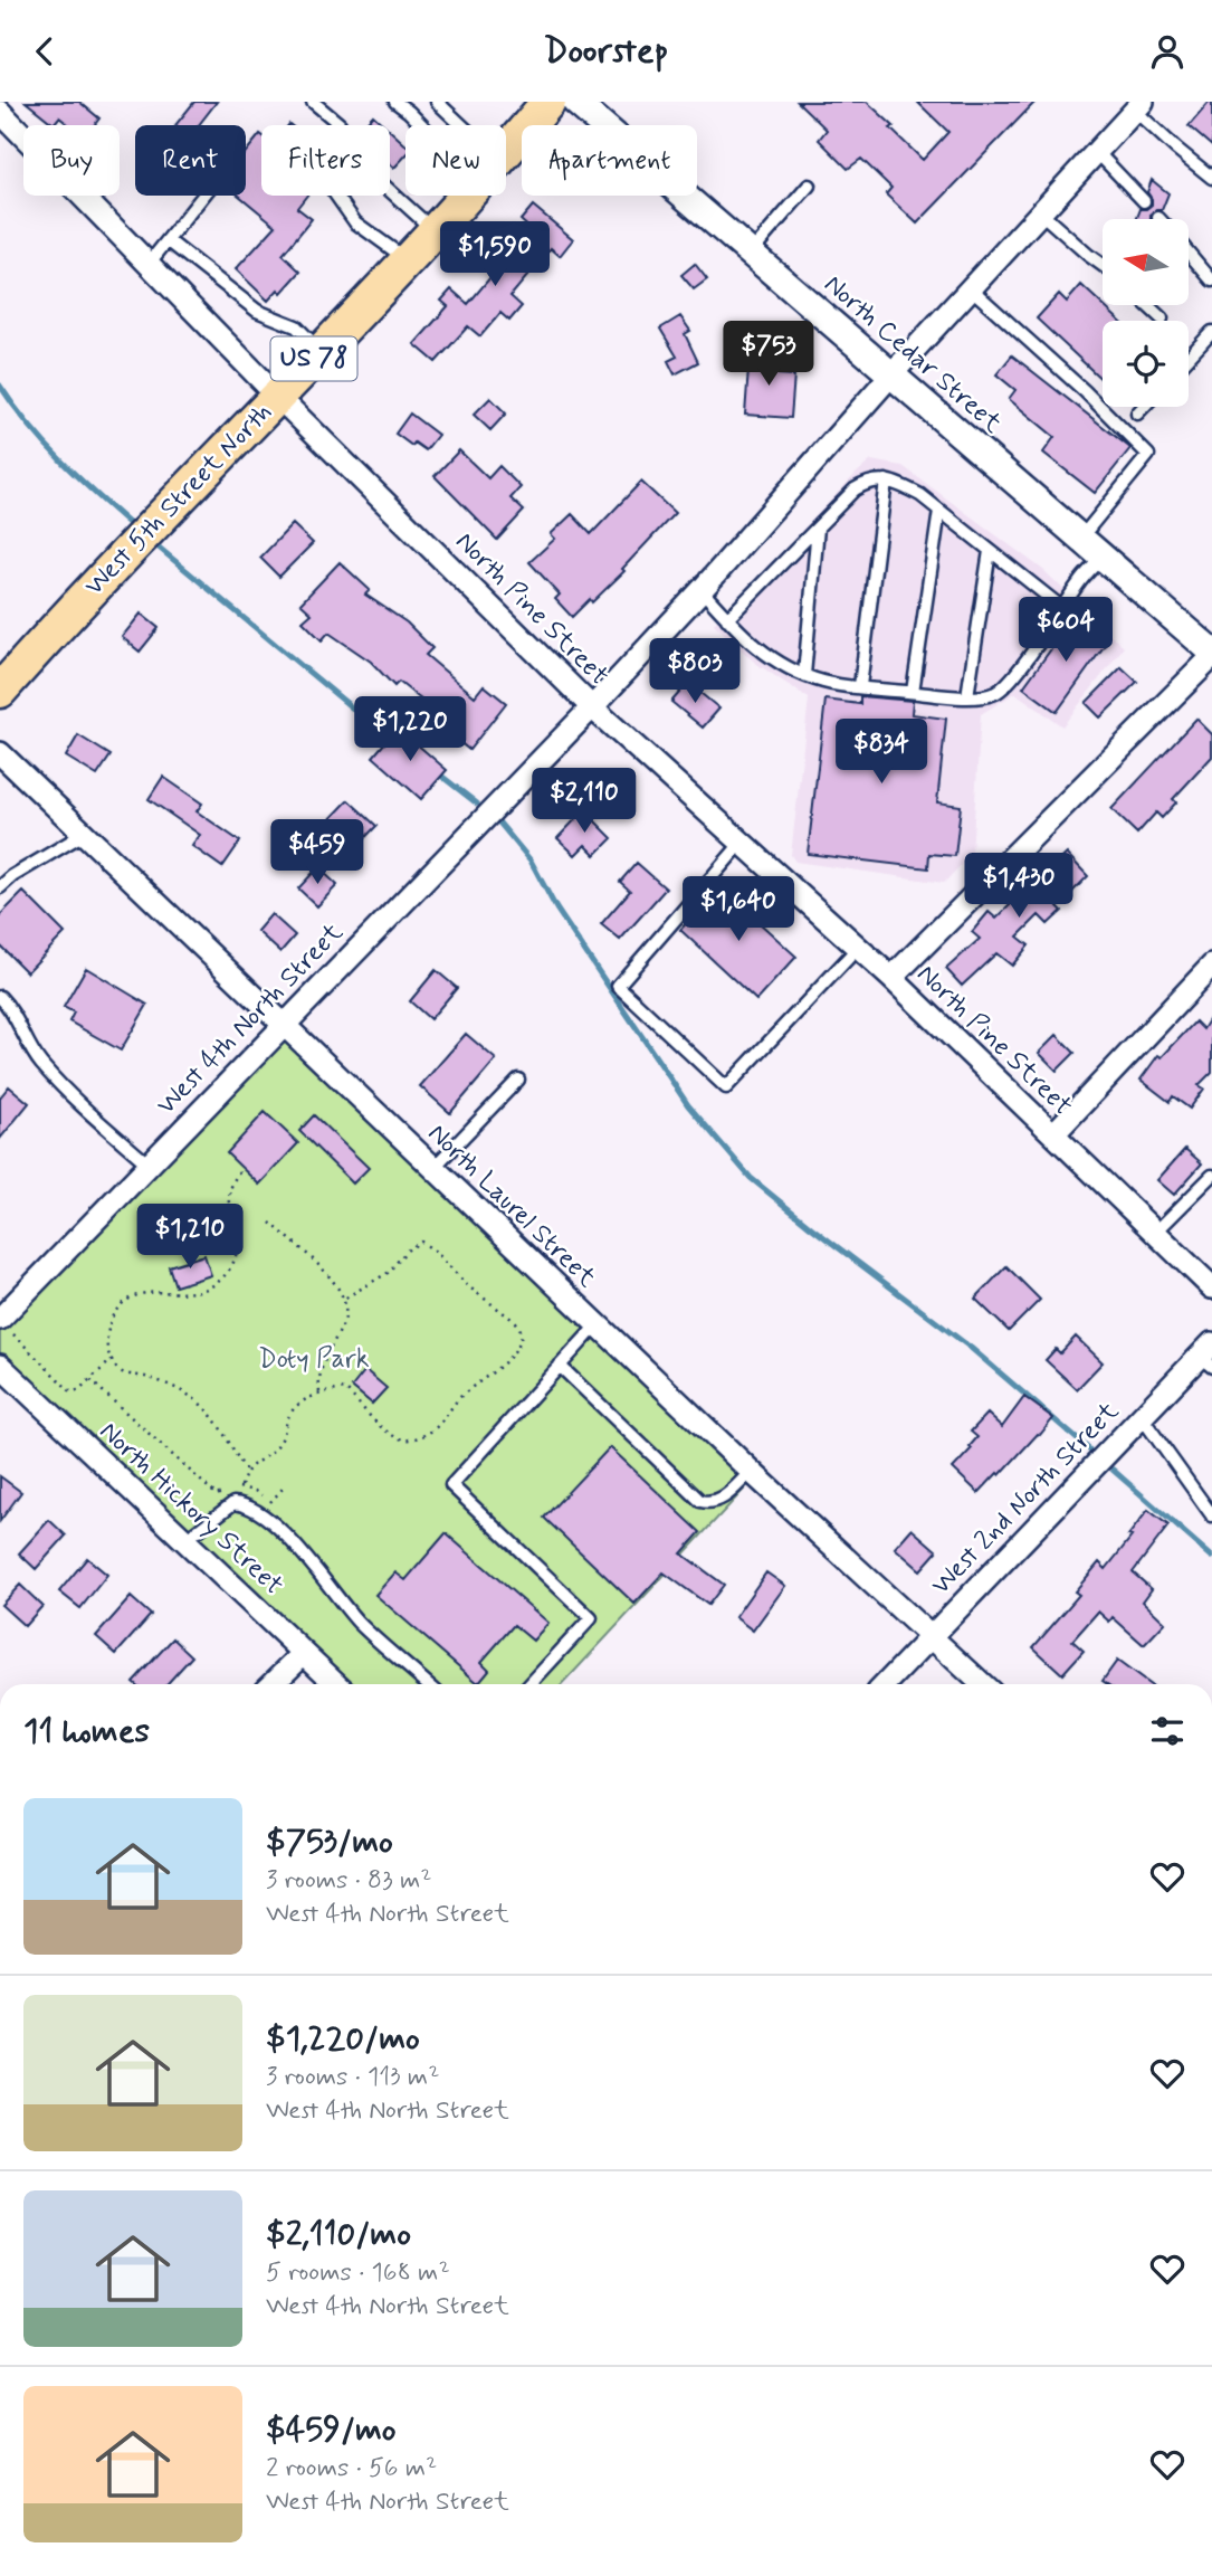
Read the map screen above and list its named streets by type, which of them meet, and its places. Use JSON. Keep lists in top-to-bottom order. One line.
{"streets":{"main road":["US 78","West 5th Street North"],"street":["North Cedar Street","North Pine Street","West 4th North Street","North Laurel Street","West 2nd North Street","North Hickory Street"]},"crossings":[["North Cedar Street","West 4th North Street"],["West 5th Street North","North Pine Street"],["North Pine Street","West 4th North Street"],["West 4th North Street","North Laurel Street"],["North Laurel Street","West 2nd North Street"]],"parks":["Doty Park"],"north":"left","page":{"header":"Doorstep","chip":["Buy","Rent","Filters","New","Apartment"],"price":["$1,590","$753","$604","$803","$1,220","$834","$2,110","$459","$1,430","$1,640","$1,210"],"heading":"11 homes","list":[{"name":"$753/mo","note":"3 rooms · 83 m² · West 4th North Street"},{"name":"$1,220/mo","note":"3 rooms · 113 m² · West 4th North Street"},{"name":"$2,110/mo","note":"5 rooms · 168 m² · West 4th North Street"},{"name":"$459/mo","note":"2 rooms · 56 m² · West 4th North Street"}]}}
